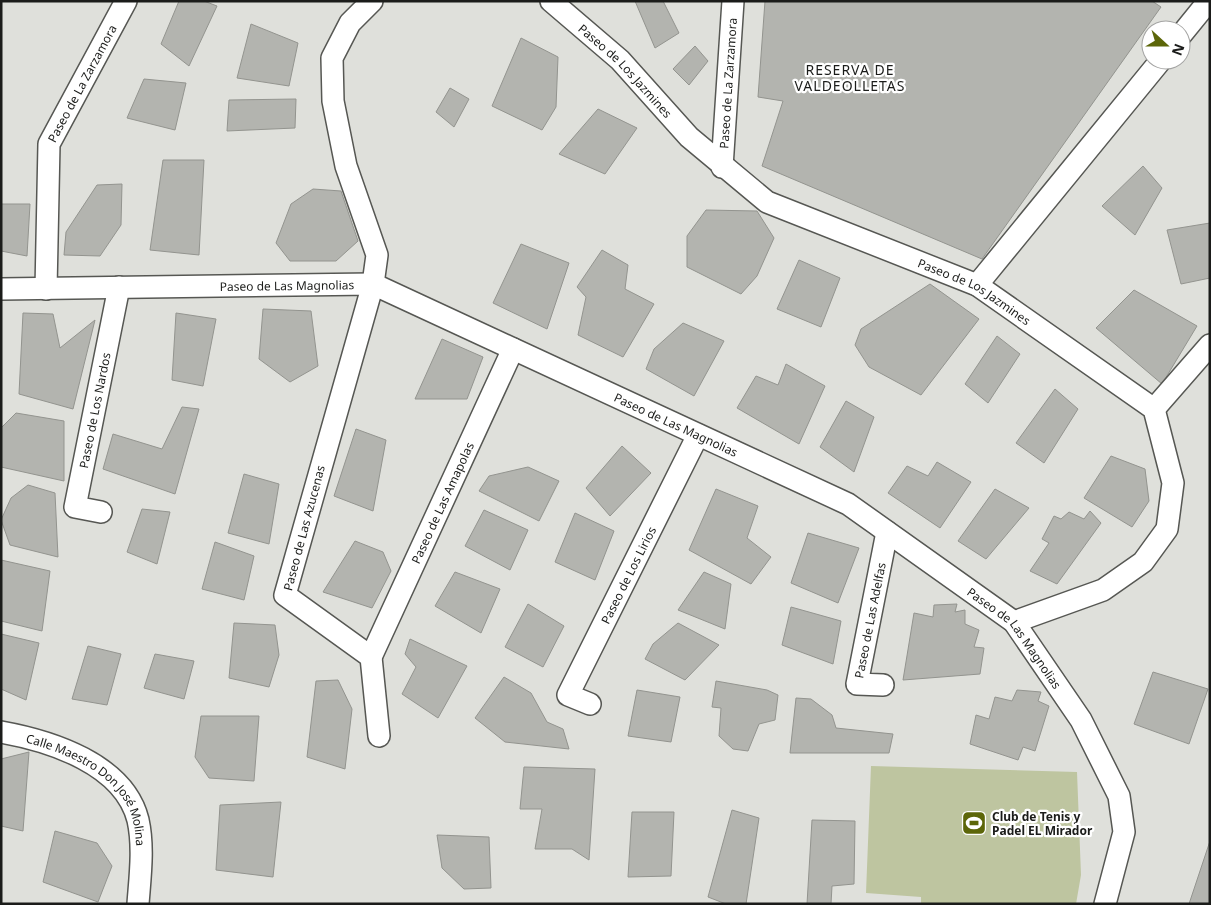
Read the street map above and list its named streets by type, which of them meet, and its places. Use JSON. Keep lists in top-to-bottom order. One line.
{"streets":{"street":["Paseo de Los Jazmines","Paseo de La Zarzamora","Paseo de Las Magnolias","Paseo de Los Nardos","Paseo de Las Amapolas","Paseo de Las Azucenas","Paseo de Los Lirios","Paseo de Las Adelfas","Calle Maestro Don José Molina"]},"crossings":[["Paseo de Los Jazmines","Paseo de La Zarzamora"],["Paseo de La Zarzamora","Paseo de Las Magnolias"],["Paseo de Las Magnolias","Paseo de Los Nardos"],["Paseo de Las Magnolias","Paseo de Las Amapolas"],["Paseo de Las Magnolias","Paseo de Las Azucenas"],["Paseo de Las Magnolias","Paseo de Los Lirios"],["Paseo de Las Magnolias","Paseo de Las Adelfas"],["Paseo de Las Amapolas","Paseo de Las Azucenas"]],"districts":["RESERVA DE VALDEOLLETAS"],"places":{"sports":["Club de Tenis y Padel EL Mirador"]},"north":"right"}
